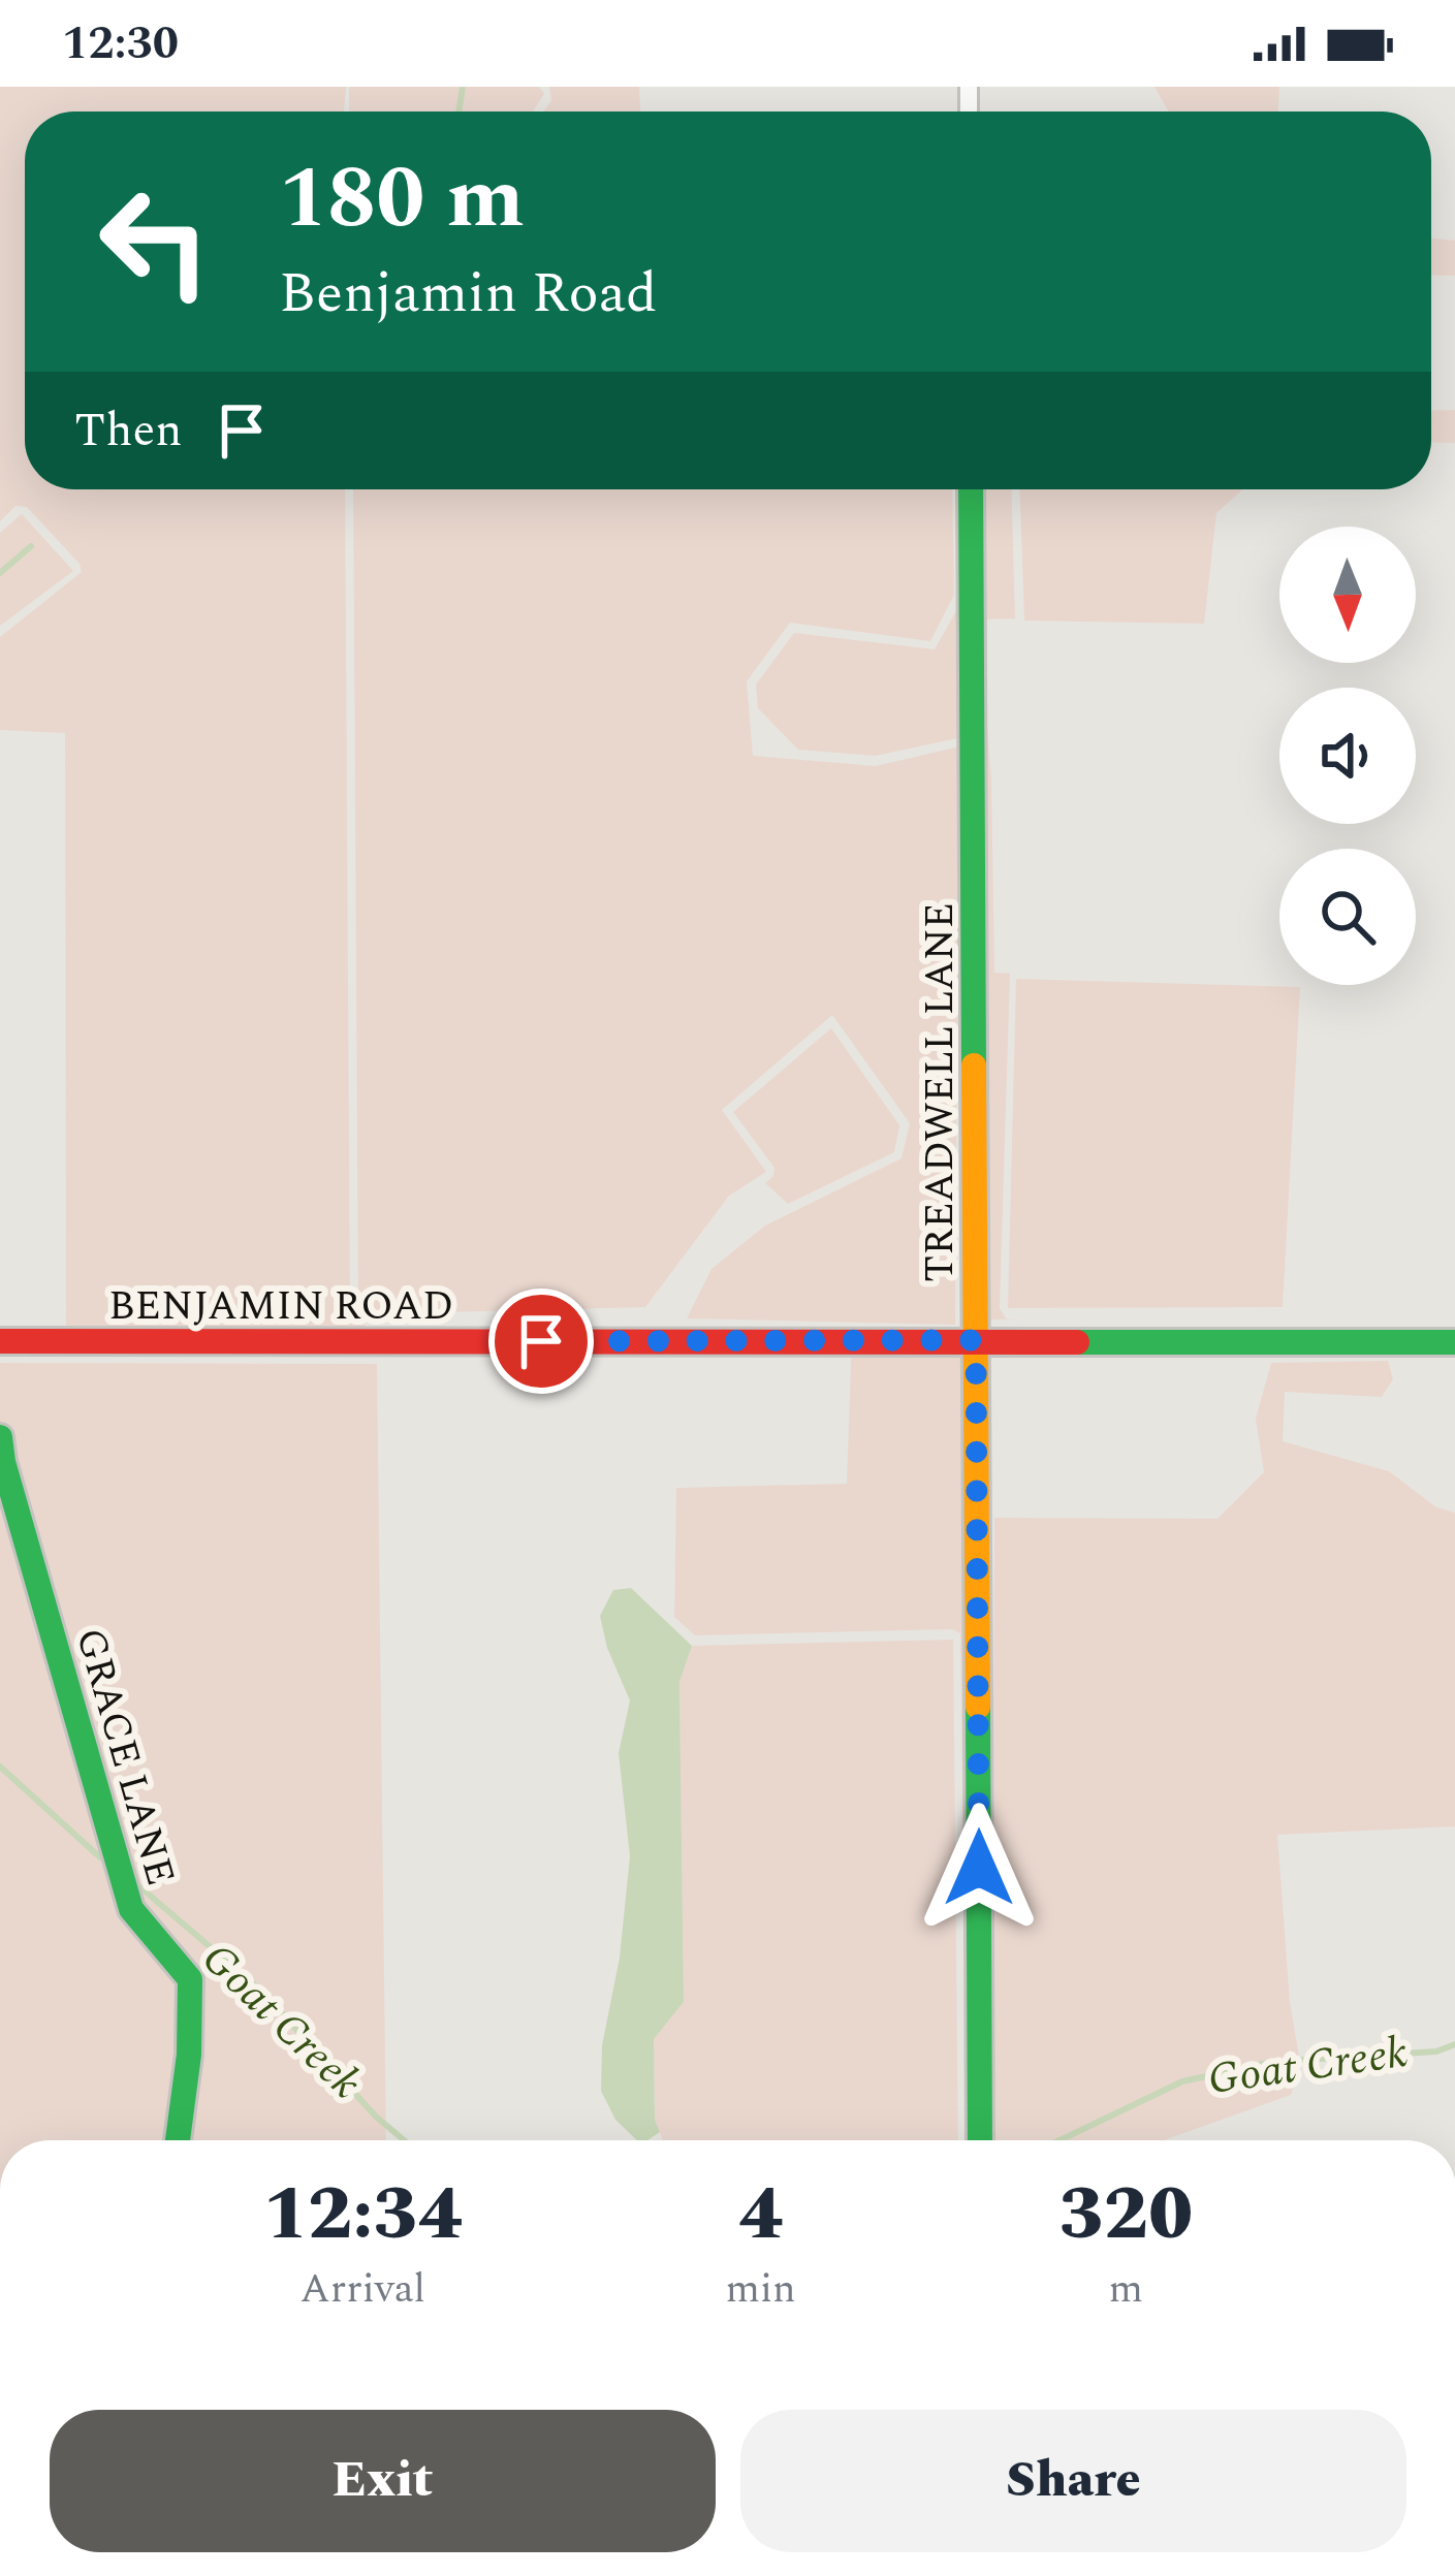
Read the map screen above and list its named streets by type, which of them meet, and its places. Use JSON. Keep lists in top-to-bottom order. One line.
{"streets":{"street":["TREADWELL LANE","BENJAMIN ROAD","GRACE LANE"]},"crossings":[["TREADWELL LANE","BENJAMIN ROAD"]],"water":["Goat Creek"],"north":"bottom","page":{"status":"12:30","turn":["180 m","Benjamin Road"],"then":"Then","eta":["12:34","Arrival","4","min","320","m"],"buttons":["Exit","Share"]}}
